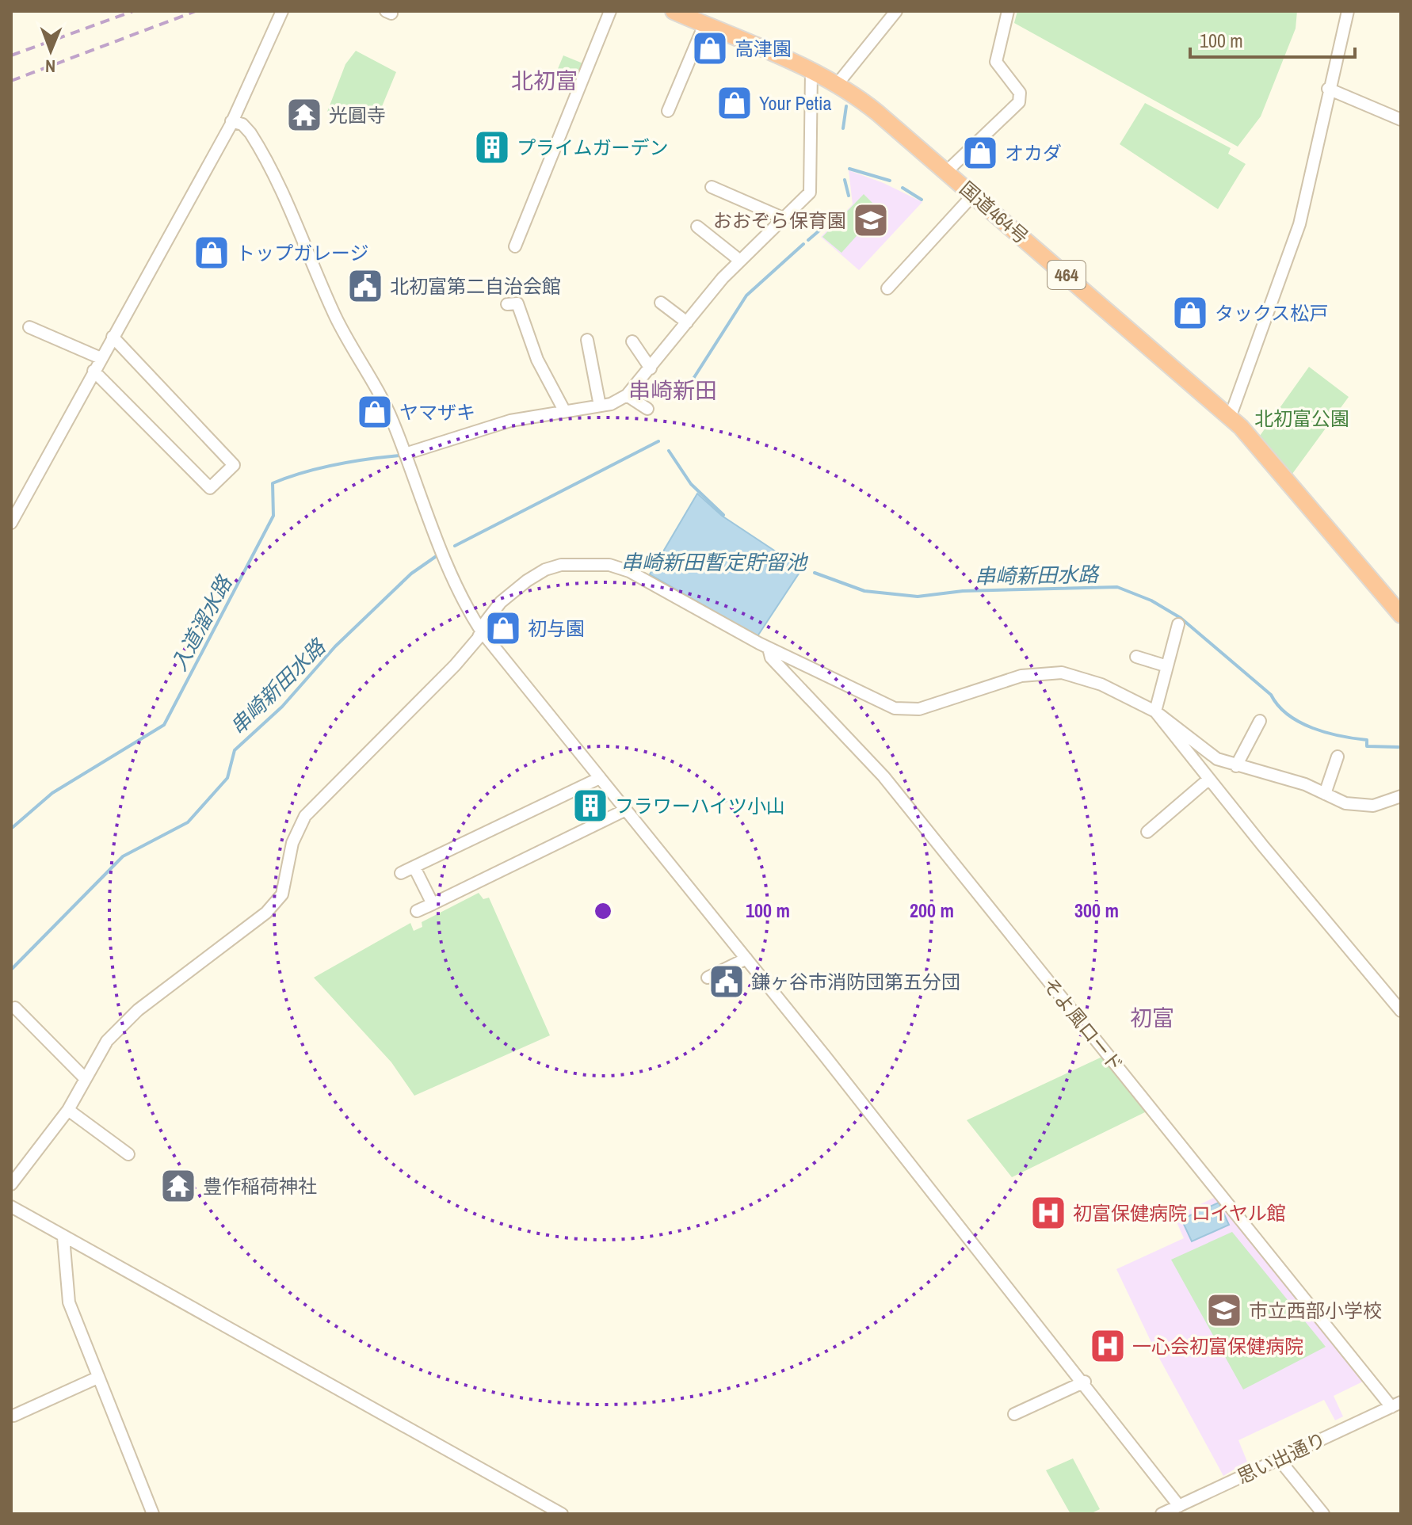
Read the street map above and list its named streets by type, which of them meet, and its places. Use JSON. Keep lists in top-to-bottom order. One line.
{"streets":{"highway":["国道464号","464"],"street":["そよ風ロード","思い出通り"]},"crossings":[["そよ風ロード","思い出通り"]],"districts":["北初富","串崎新田","初富"],"water":["串崎新田暫定貯留池","串崎新田水路","入道溜水路"],"parks":["北初富公園"],"places":{"shop":["高津園","Your Petia","オカダ","トップガレージ","タックス松戸","ヤマザキ","初与園"],"temple":["光圓寺","豊作稲荷神社"],"building":["プライムガーデン","フラワーハイツ小山"],"school or university":["おおぞら保育園","市立西部小学校"],"public building":["北初富第二自治会館","鎌ヶ谷市消防団第五分団"],"hospital":["初富保健病院 ロイヤル館","一心会初富保健病院"]},"scale_bar":"100 m","north":"bottom","rings":["100 m","200 m","300 m"]}
